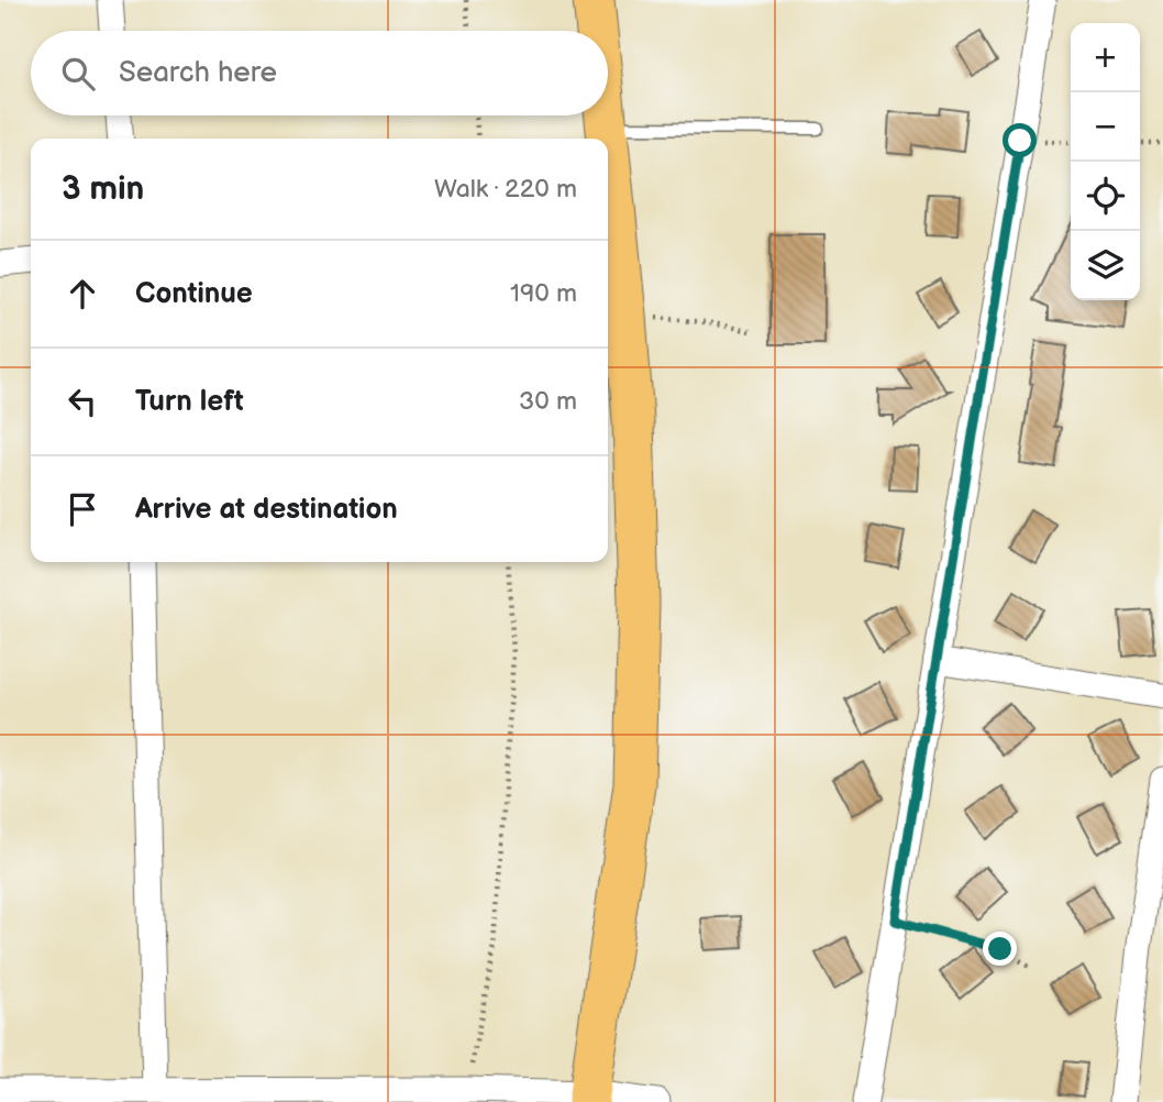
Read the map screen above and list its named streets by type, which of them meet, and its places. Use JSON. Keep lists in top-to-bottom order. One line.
{"page":{"map_buttons":["+","−"],"search":"Search here","heading":["3 min","Walk · 220 m"],"list":[["Continue","190 m"],["Turn left","30 m"],"Arrive at destination"]}}
